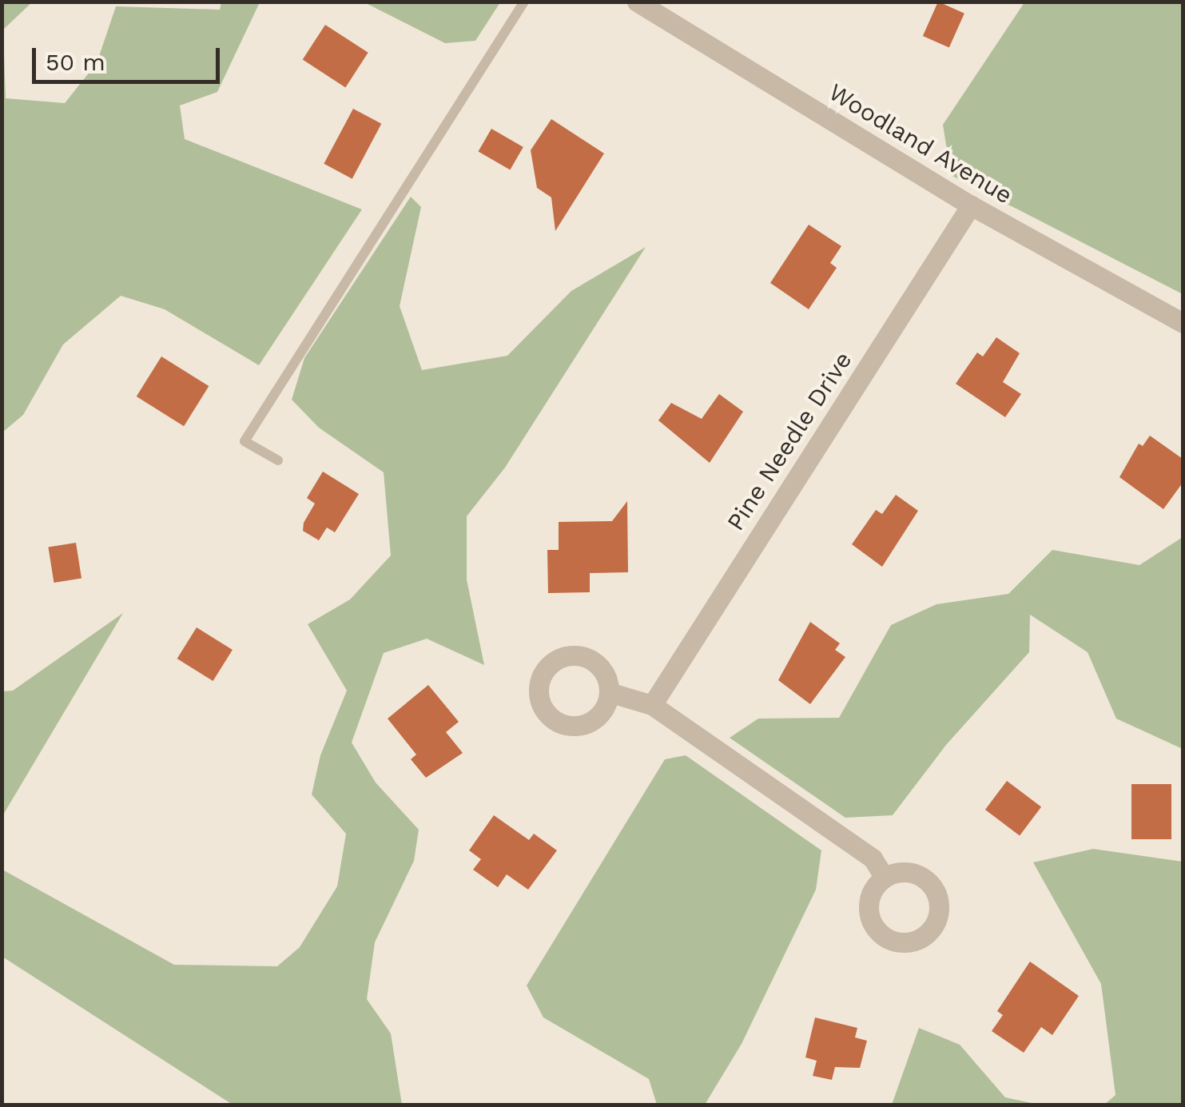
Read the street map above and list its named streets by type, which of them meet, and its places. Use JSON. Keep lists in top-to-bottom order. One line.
{"streets":{"street":["Woodland Avenue","Pine Needle Drive"]},"crossings":[["Woodland Avenue","Pine Needle Drive"]],"scale_bar":"50 m"}
